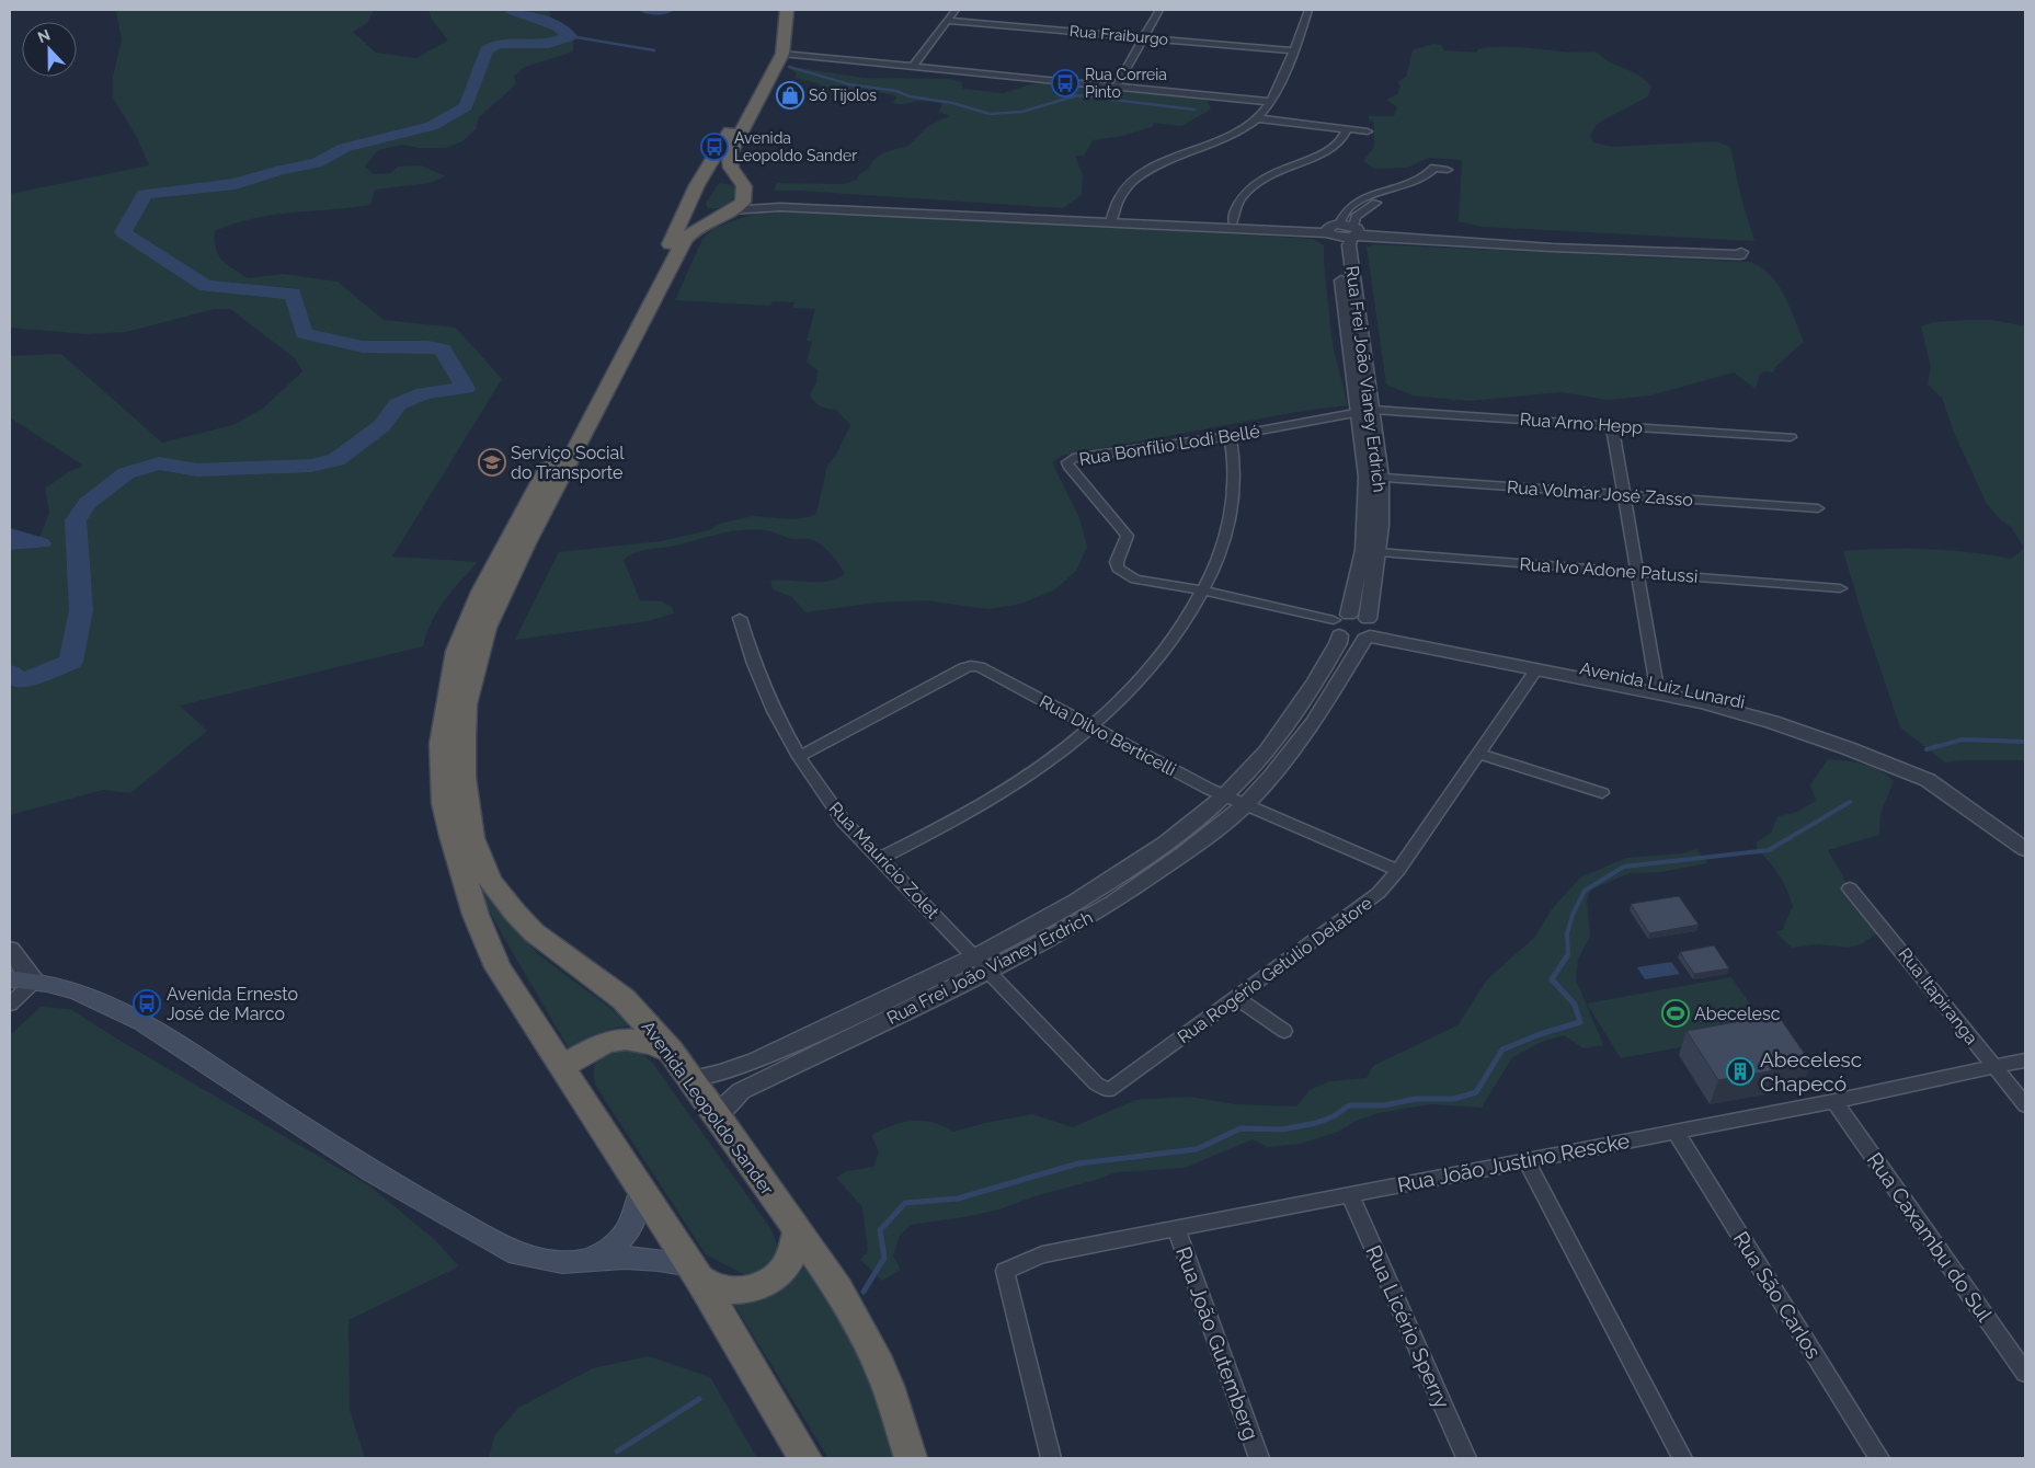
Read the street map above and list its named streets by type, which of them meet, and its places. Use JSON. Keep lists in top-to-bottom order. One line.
{"streets":{"highway":["Avenida Leopoldo Sander"],"street":["Rua Fraiburgo","Rua Frei João Vianey Erdrich","Rua Arno Hepp","Rua Bonfílio Lodi Bellé","Rua Volmar José Zasso","Rua Ivo Adone Patussi","Avenida Luiz Lunardi","Rua Dilvo Berticelli","Rua Maurício Zolet","Rua Rogério Getúlio Delatore","Rua Itapiranga","Rua João Justino Rescke","Rua Caxambu do Sul","Rua São Carlos","Rua Licério Sperry","Rua João Gutemberg"]},"crossings":[["Rua Frei João Vianey Erdrich","Rua Arno Hepp"],["Rua Frei João Vianey Erdrich","Rua Bonfílio Lodi Bellé"],["Rua Frei João Vianey Erdrich","Rua Volmar José Zasso"],["Rua Frei João Vianey Erdrich","Rua Ivo Adone Patussi"],["Rua Frei João Vianey Erdrich","Avenida Luiz Lunardi"],["Rua Frei João Vianey Erdrich","Rua Dilvo Berticelli"],["Rua Frei João Vianey Erdrich","Rua Maurício Zolet"],["Rua Frei João Vianey Erdrich","Avenida Leopoldo Sander"],["Rua Arno Hepp","Rua Bonfílio Lodi Bellé"],["Avenida Luiz Lunardi","Rua Rogério Getúlio Delatore"],["Rua Dilvo Berticelli","Rua Maurício Zolet"],["Rua Dilvo Berticelli","Rua Rogério Getúlio Delatore"],["Rua Maurício Zolet","Rua Rogério Getúlio Delatore"],["Rua Itapiranga","Rua João Justino Rescke"],["Rua João Justino Rescke","Rua Caxambu do Sul"],["Rua João Justino Rescke","Rua São Carlos"],["Rua João Justino Rescke","Rua Licério Sperry"],["Rua João Justino Rescke","Rua João Gutemberg"]],"places":{"bus stop":["Rua Correia Pinto","Avenida Leopoldo Sander","Avenida Ernesto José de Marco"],"shop":["Só Tijolos"],"school or university":["Serviço Social do Transporte"],"sports":["Abecelesc"],"building":["Abecelesc Chapecó"]},"north":"top"}
